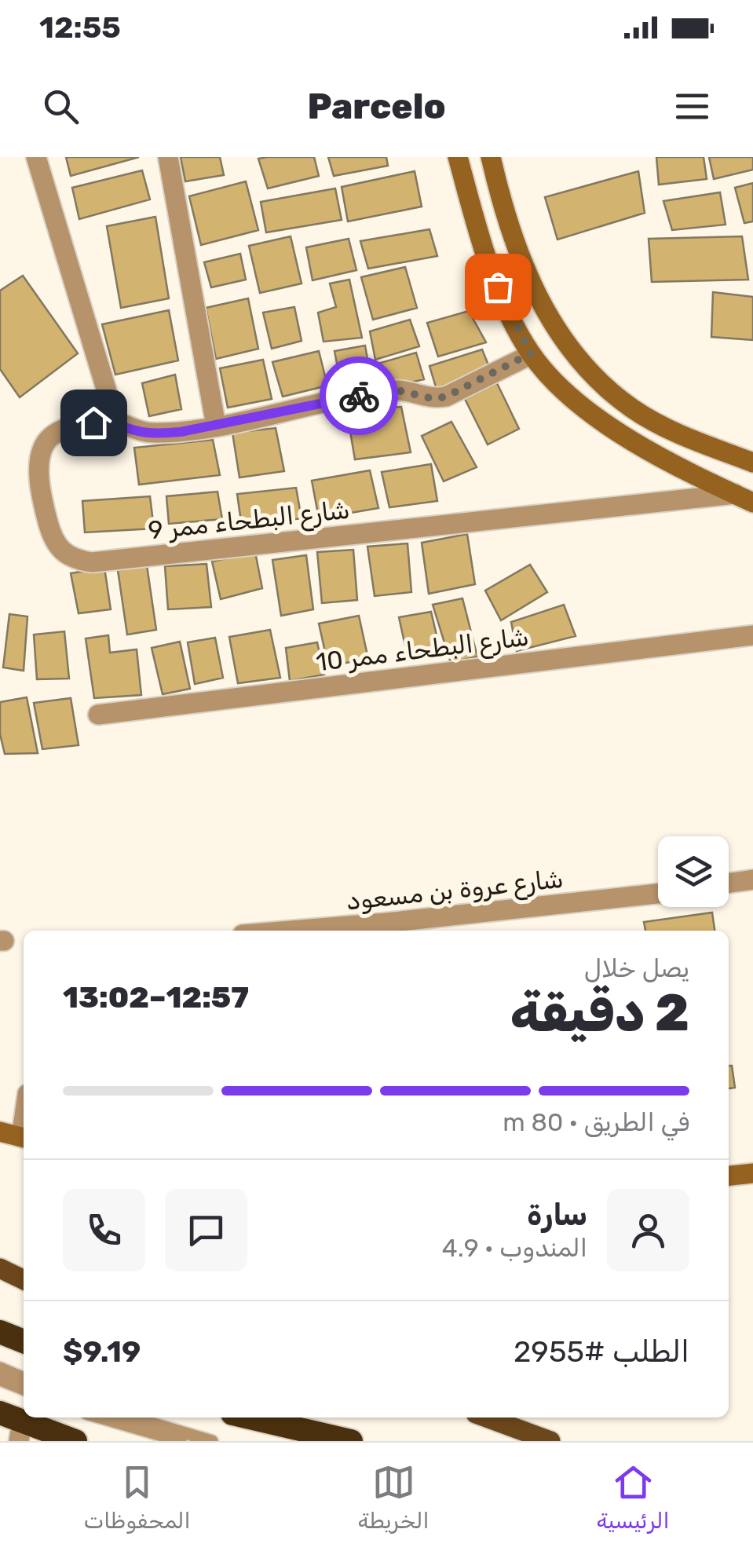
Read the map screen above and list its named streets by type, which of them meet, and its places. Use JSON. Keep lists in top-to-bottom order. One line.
{"streets":{"street":["شارع البطحاء ممر 9","شارع البطحاء ممر 10","شارع عروة بن مسعود"]},"page":{"status":"12:55","header":"Parcelo","heading":["2 دقيقة","يصل خلال","12:57–13:02"],"panel":["سارة","المندوب · 4.9","الطلب #2955","$9.19"],"bar":"في الطريق · 80 m","tabs":["الرئيسية","الخريطة","المحفوظات"]}}
